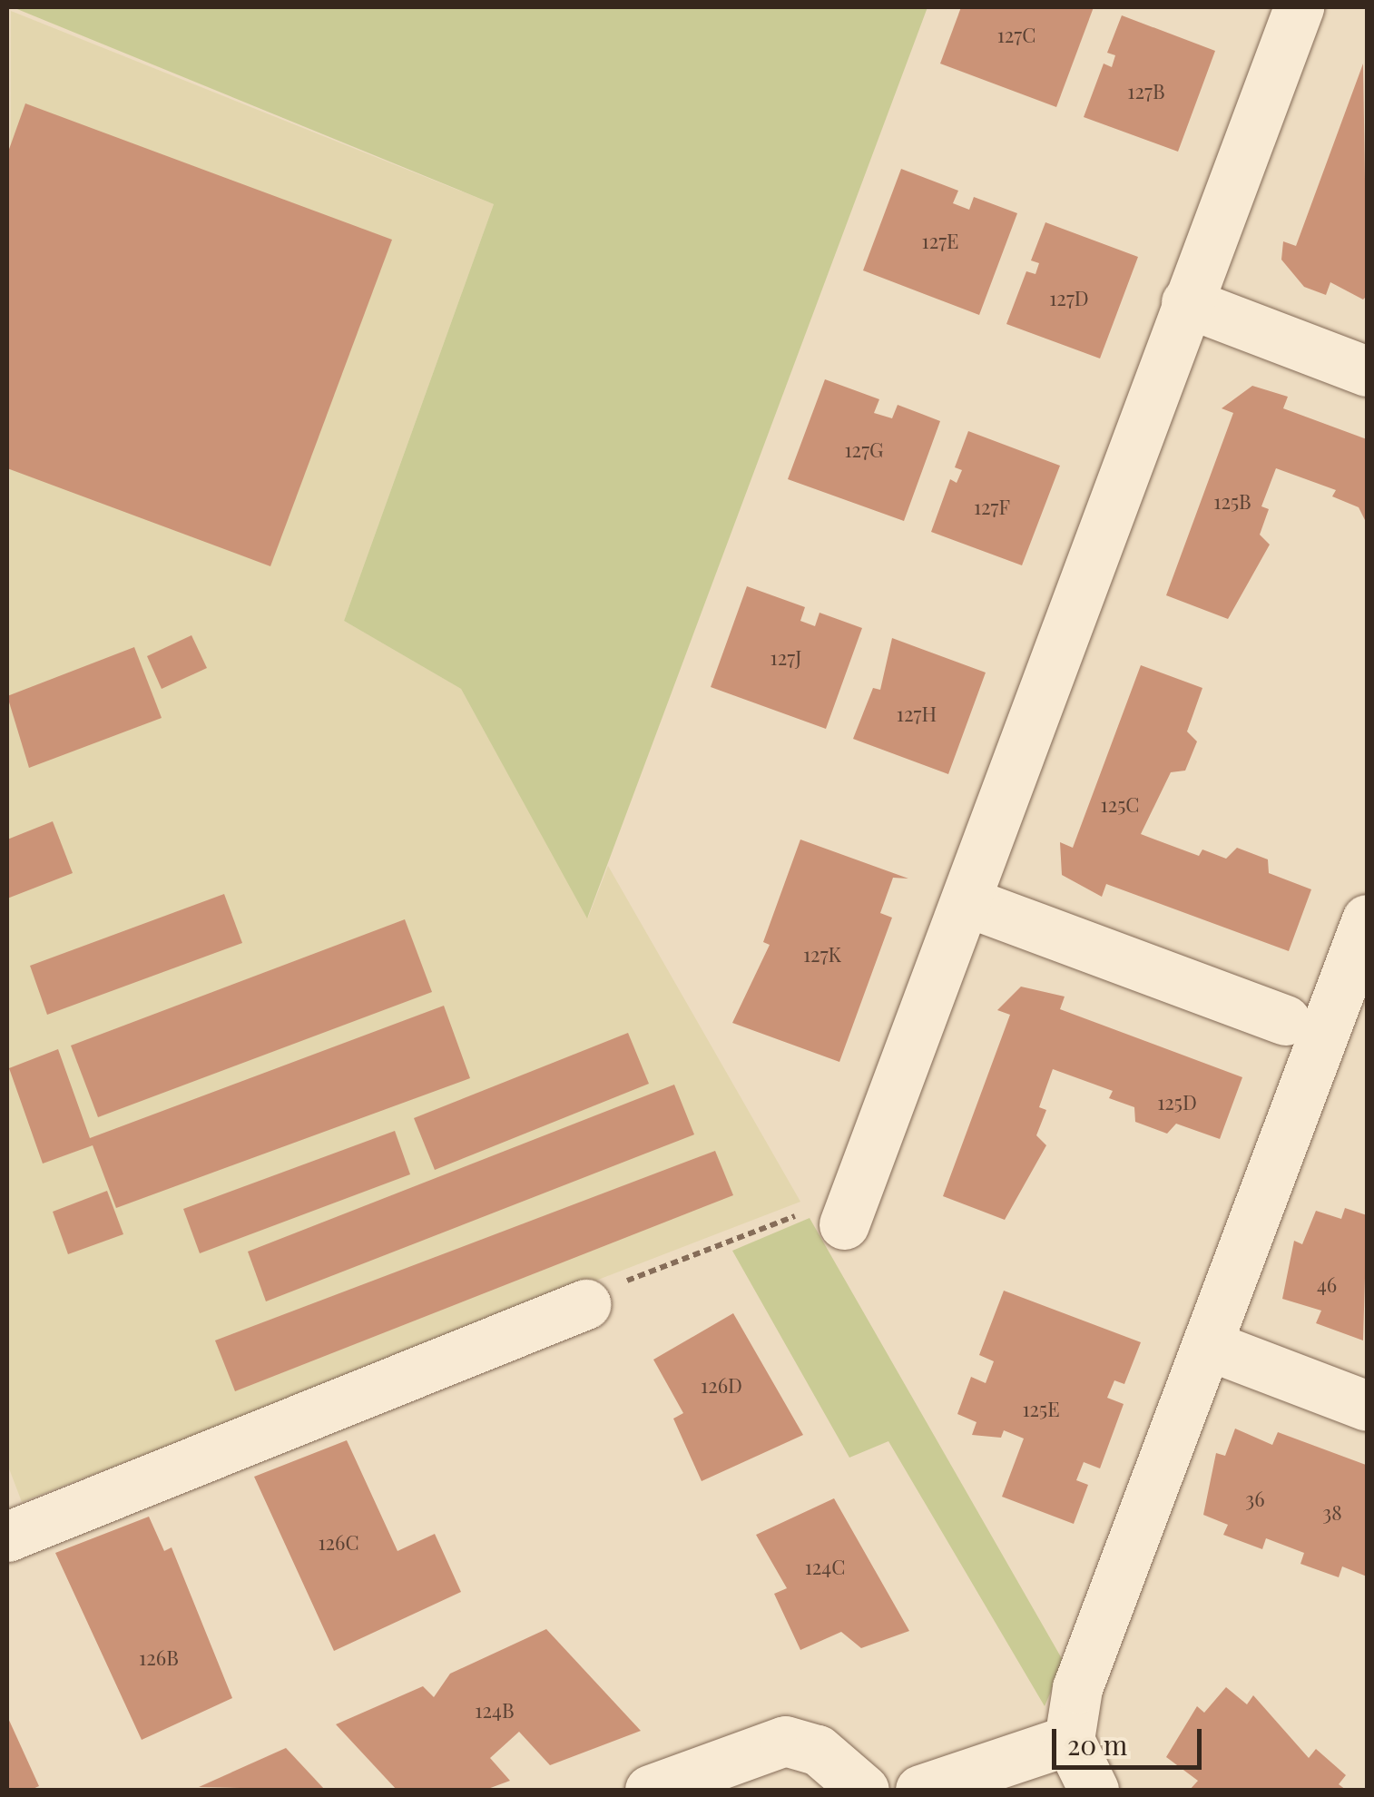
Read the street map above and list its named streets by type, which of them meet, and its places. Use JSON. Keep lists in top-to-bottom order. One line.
{"house_numbers":["127C","127B","127E","127D","127G","125B","127F","127J","127H","125C","127K","125D","46","126D","125E","36","38","126C","124C","126B","124B"],"scale_bar":"20 m"}
